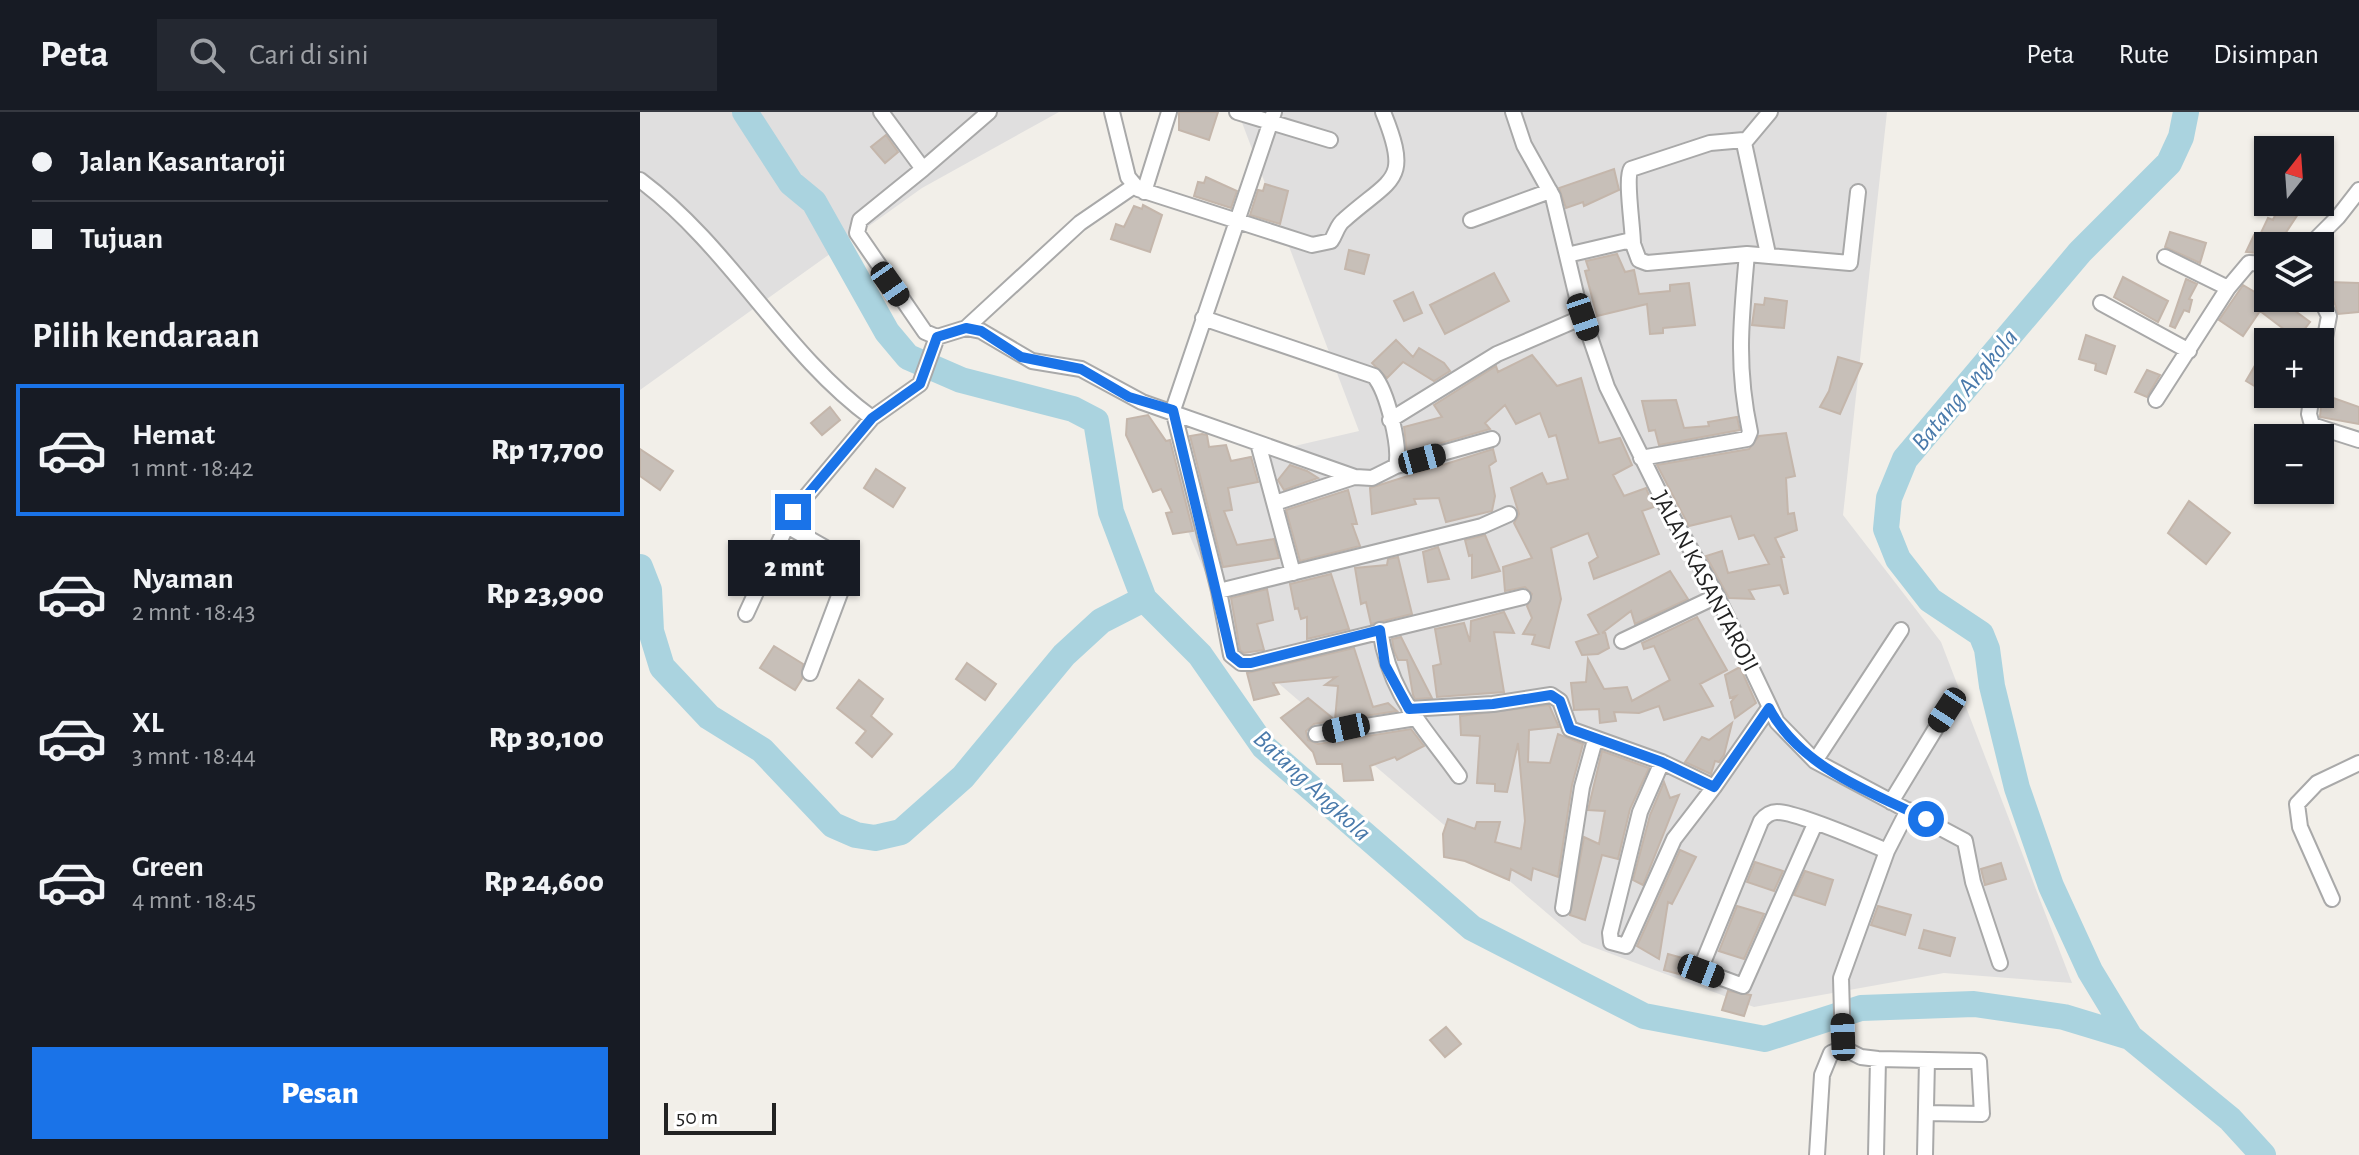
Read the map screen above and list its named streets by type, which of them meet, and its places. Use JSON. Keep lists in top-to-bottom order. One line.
{"streets":{"street":["JALAN KASANTAROJI"]},"water":["Batang Angkola"],"scale_bar":"50 m","north":"top","page":{"header":"Peta","search":"Cari di sini","nav":["Peta","Rute","Disimpan"],"banner":["Jalan Kasantaroji","Tujuan"],"map_buttons":["+","−"],"heading":"Pilih kendaraan","list":[{"name":"Hemat","note":"1 mnt · 18:42","value":"Rp 17,700"},{"name":"Nyaman","note":"2 mnt · 18:43","value":"Rp 23,900"},{"name":"XL","note":"3 mnt · 18:44","value":"Rp 30,100"},{"name":"Green","note":"4 mnt · 18:45","value":"Rp 24,600"}],"bubble":"2 mnt","buttons":"Pesan","scale":"50 m"}}
